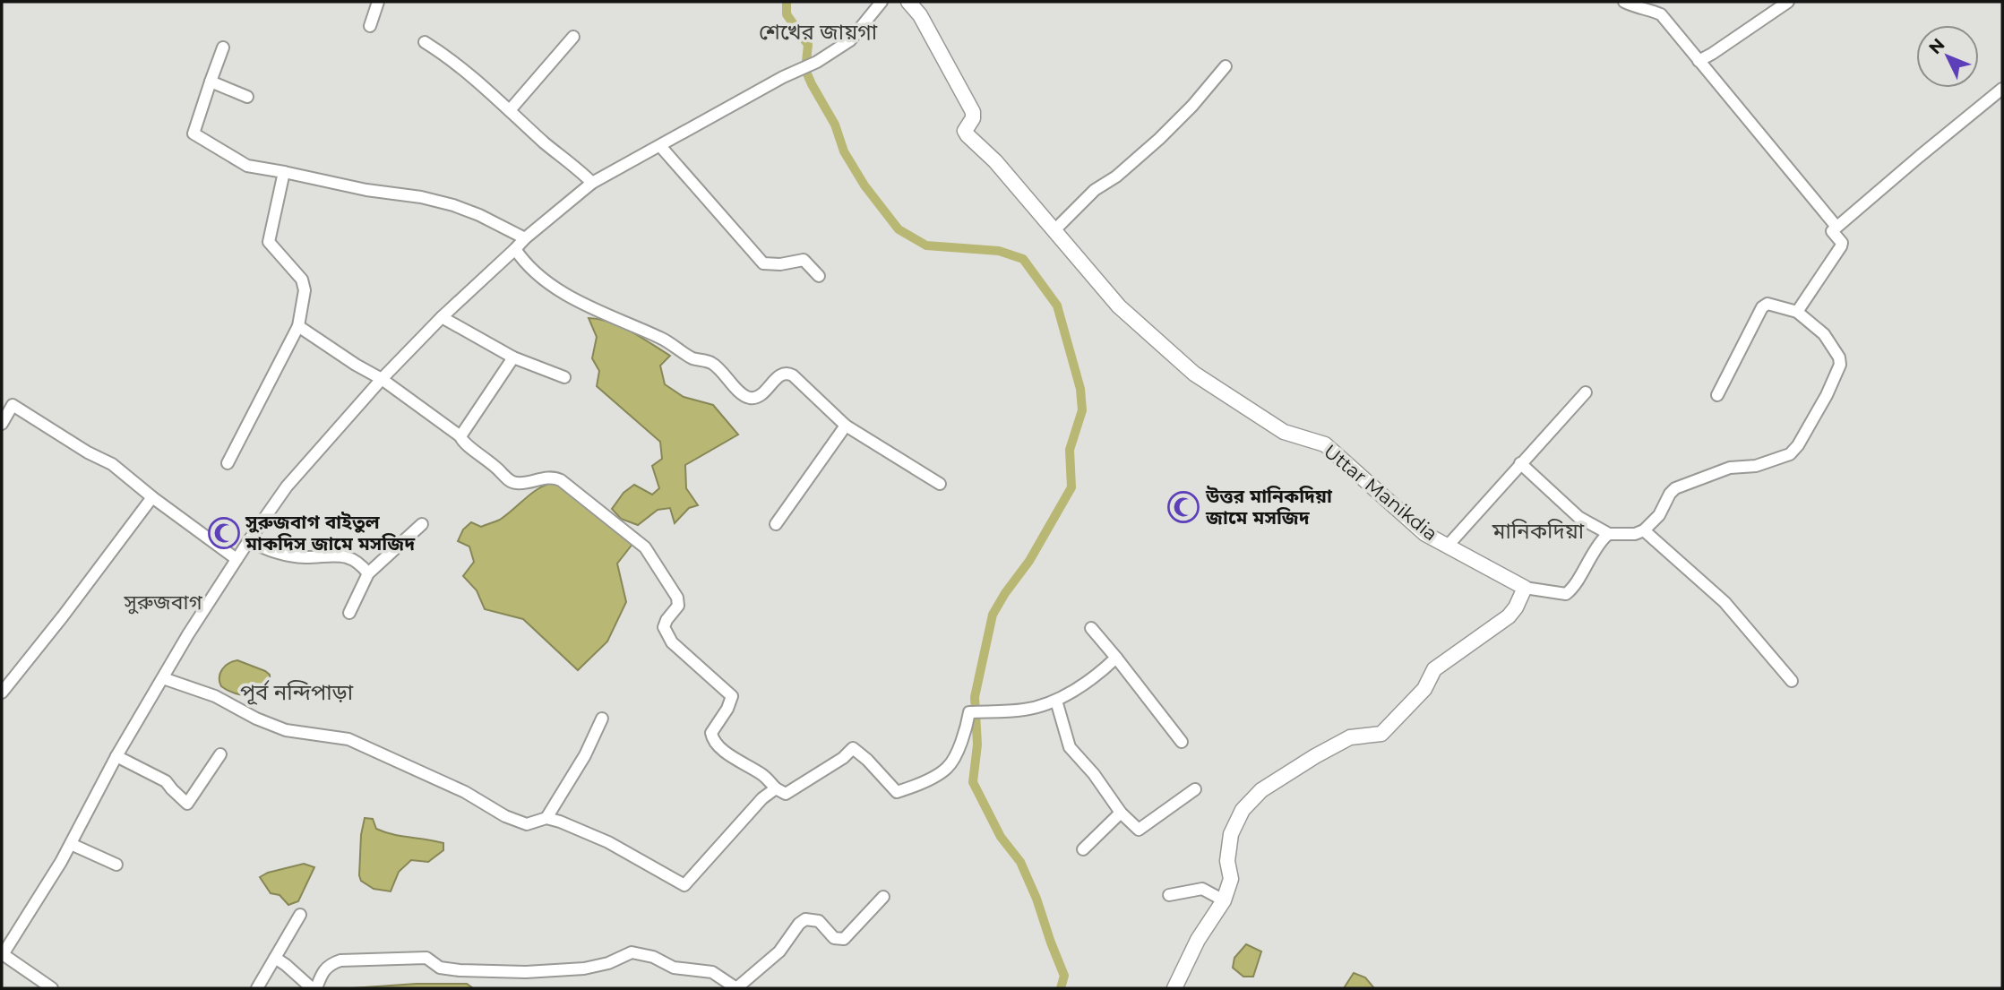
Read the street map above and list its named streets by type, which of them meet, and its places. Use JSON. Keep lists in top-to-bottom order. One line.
{"streets":{"main road":["Uttar Manikdia"]},"districts":["শেখের জায়গা","মানিকদিয়া","সুরুজবাগ","পূর্ব নন্দিপাড়া"],"places":{"mosque":["উত্তর মানিকদিয়া জামে মসজিদ","সুরুজবাগ বাইতুল মাকদিস জামে মসজিদ"]},"north":"top left"}
